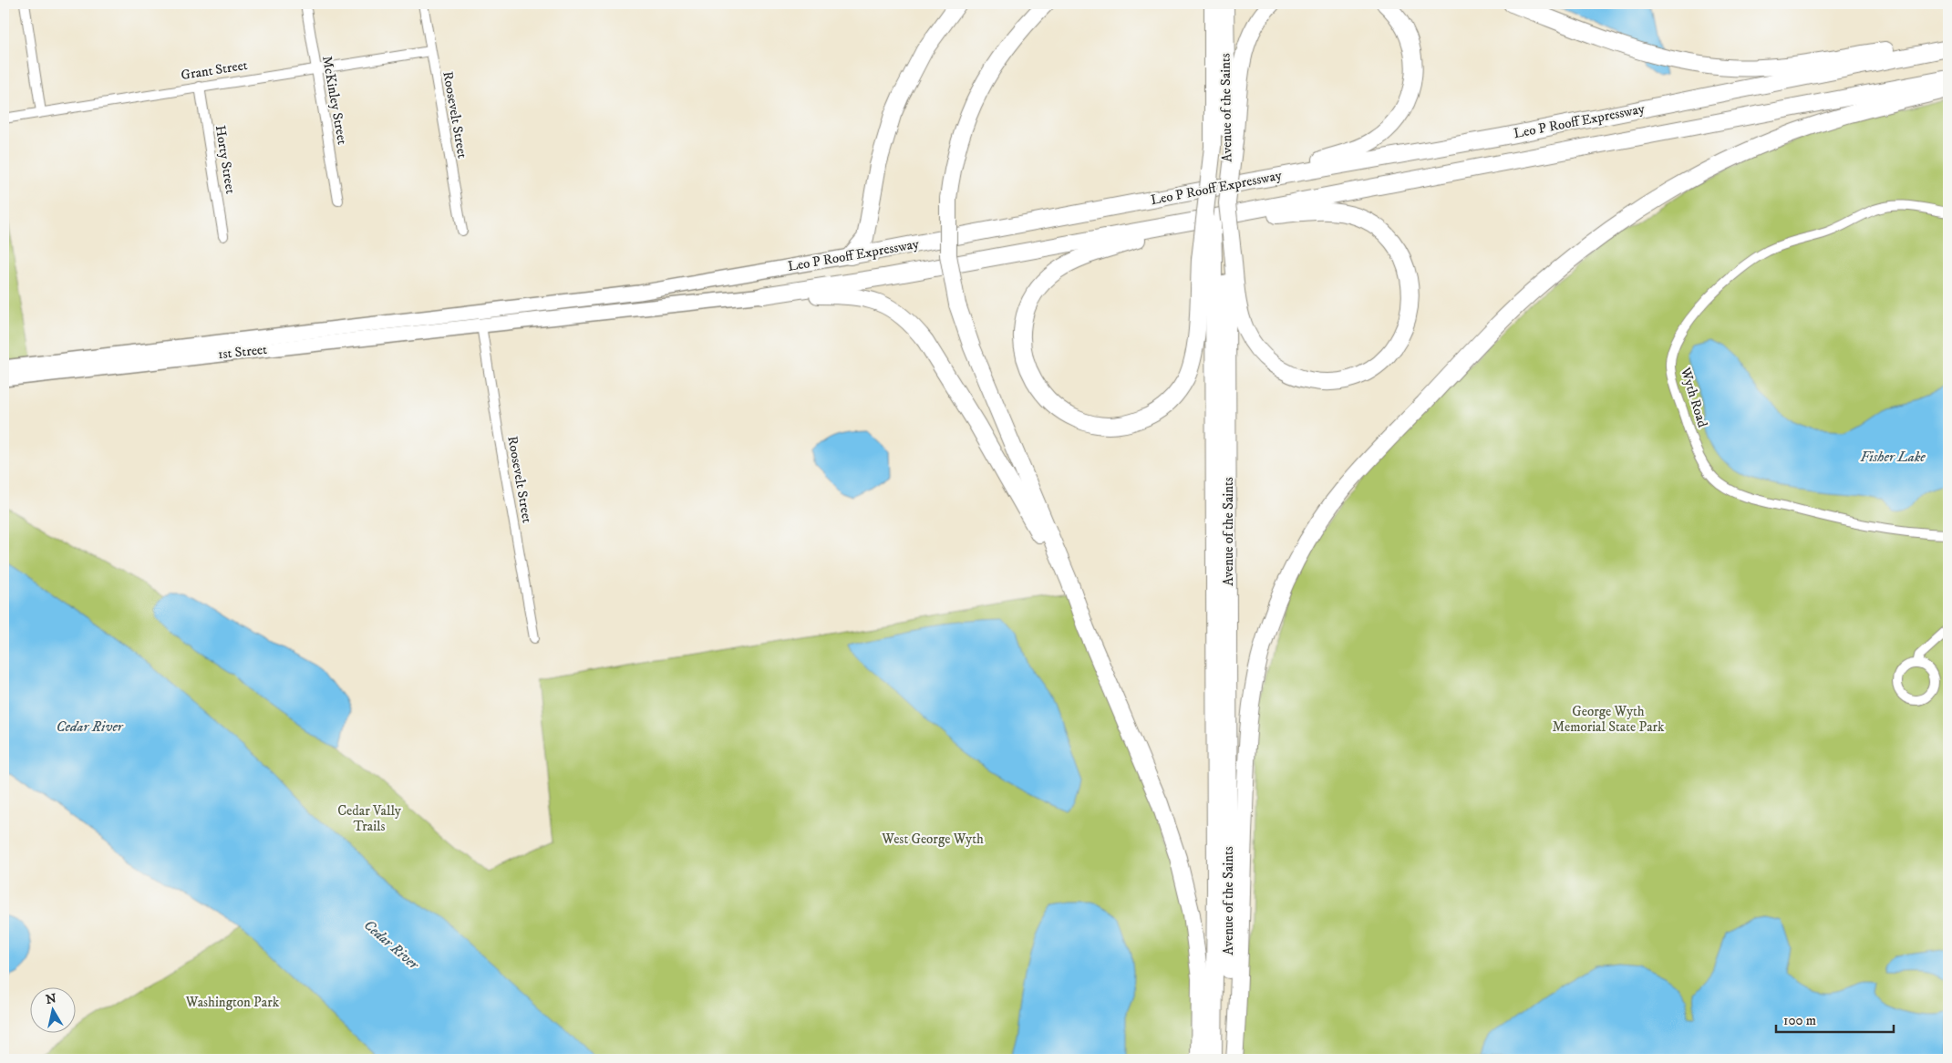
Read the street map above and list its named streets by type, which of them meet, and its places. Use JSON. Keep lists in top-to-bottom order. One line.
{"streets":{"highway":["Avenue of the Saints","Leo P Rooff Expressway"],"main road":["1st Street"],"street":["Grant Street","McKinley Street","Roosevelt Street","Horty Street","Wyth Road"]},"crossings":[["Grant Street","McKinley Street"],["Grant Street","Roosevelt Street"],["Grant Street","Horty Street"],["Roosevelt Street","Leo P Rooff Expressway"],["Roosevelt Street","1st Street"],["Leo P Rooff Expressway","1st Street"]],"water":["Fisher Lake","Cedar River"],"parks":["George Wyth Memorial State Park","Cedar Vally Trails","West George Wyth","Washington Park"],"scale_bar":"100 m","north":"top"}
